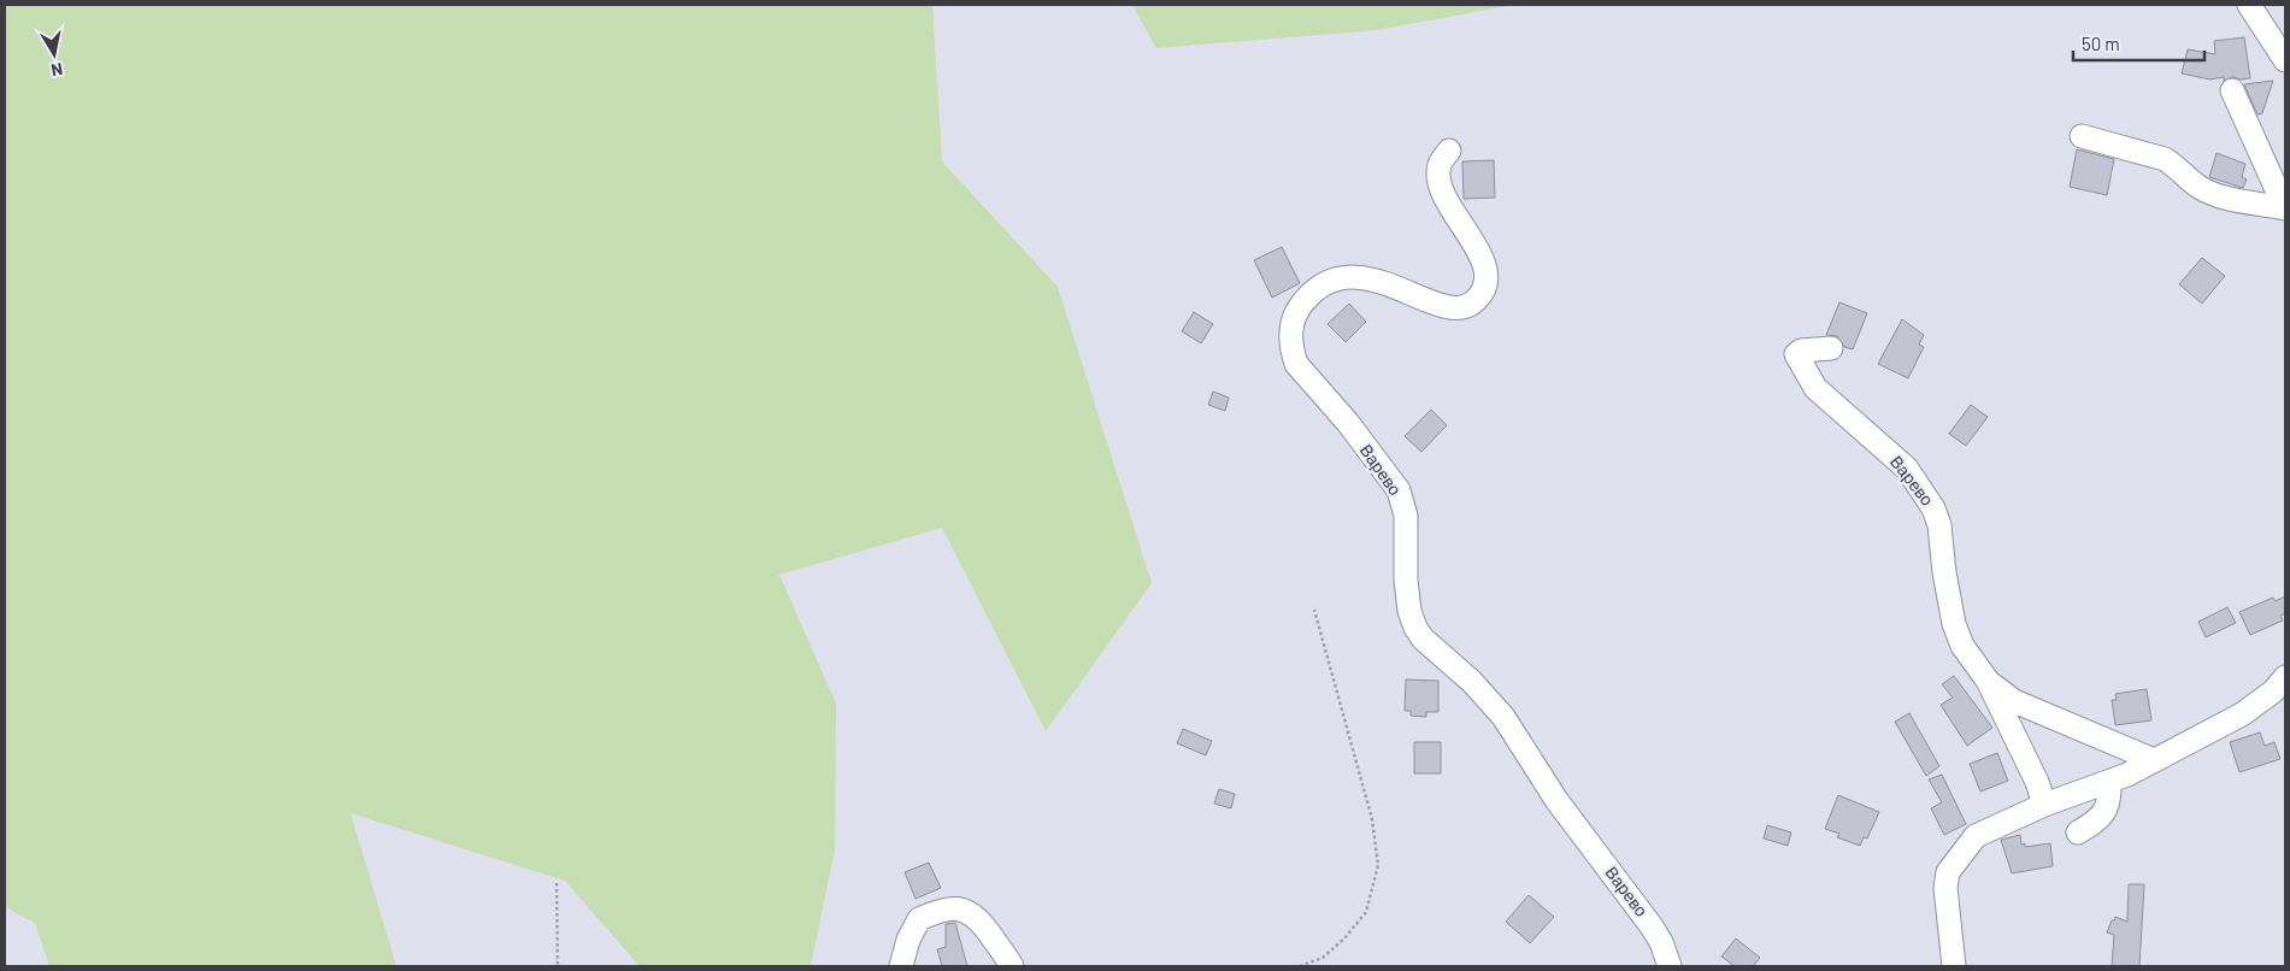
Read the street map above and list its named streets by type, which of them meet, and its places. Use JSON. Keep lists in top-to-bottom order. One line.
{"streets":{"street":["Варево"]},"scale_bar":"50 m","north":"bottom"}
